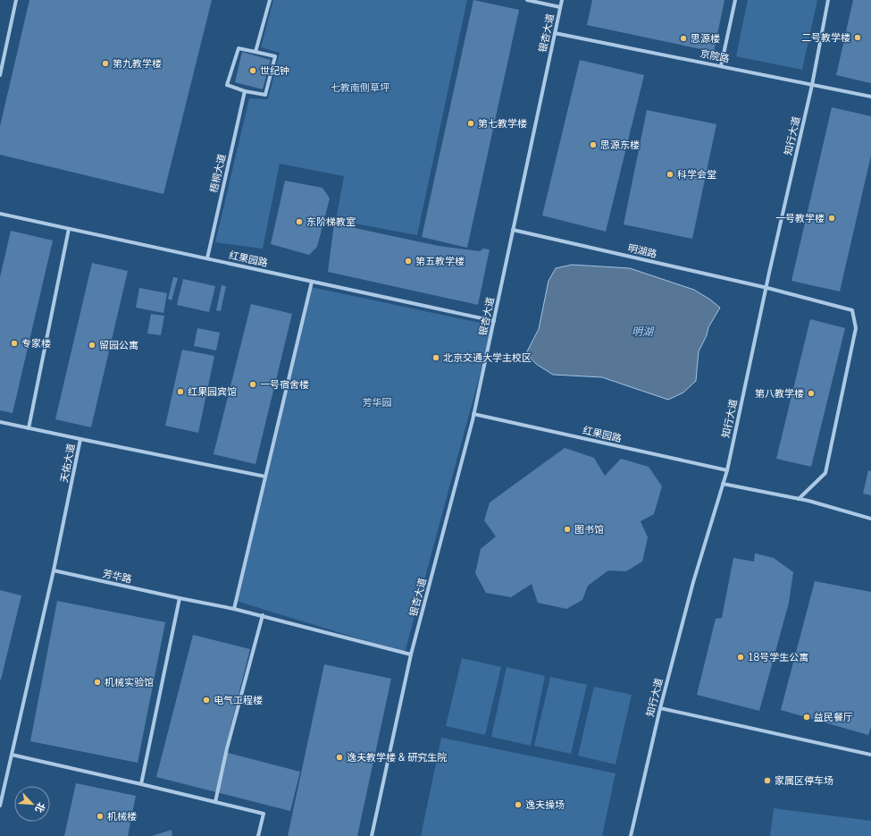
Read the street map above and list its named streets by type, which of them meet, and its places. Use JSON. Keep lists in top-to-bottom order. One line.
{"streets":{"street":["银杏大道","京院路","知行大道","梧桐大道","明湖路","红果园路","天佑大道","芳华路"]},"crossings":[["银杏大道","京院路"],["银杏大道","明湖路"],["银杏大道","红果园路"],["银杏大道","芳华路"],["京院路","知行大道"],["知行大道","明湖路"],["知行大道","红果园路"],["梧桐大道","红果园路"],["天佑大道","芳华路"]],"water":["明湖"],"parks":["七教南侧草坪","芳华园"],"places":["二号教学楼","思源楼","第九教学楼","世纪钟","第七教学楼","思源东楼","科学会堂","一号教学楼","东阶梯教室","第五教学楼","专家楼","留园公寓","北京交通大学主校区","一号宿舍楼","红果园宾馆","第八教学楼","图书馆","18号学生公寓","机械实验馆","电气工程楼","益民餐厅","逸夫教学楼 & 研究生院","家属区停车场","逸夫操场","机械楼"],"north":"bottom right"}
